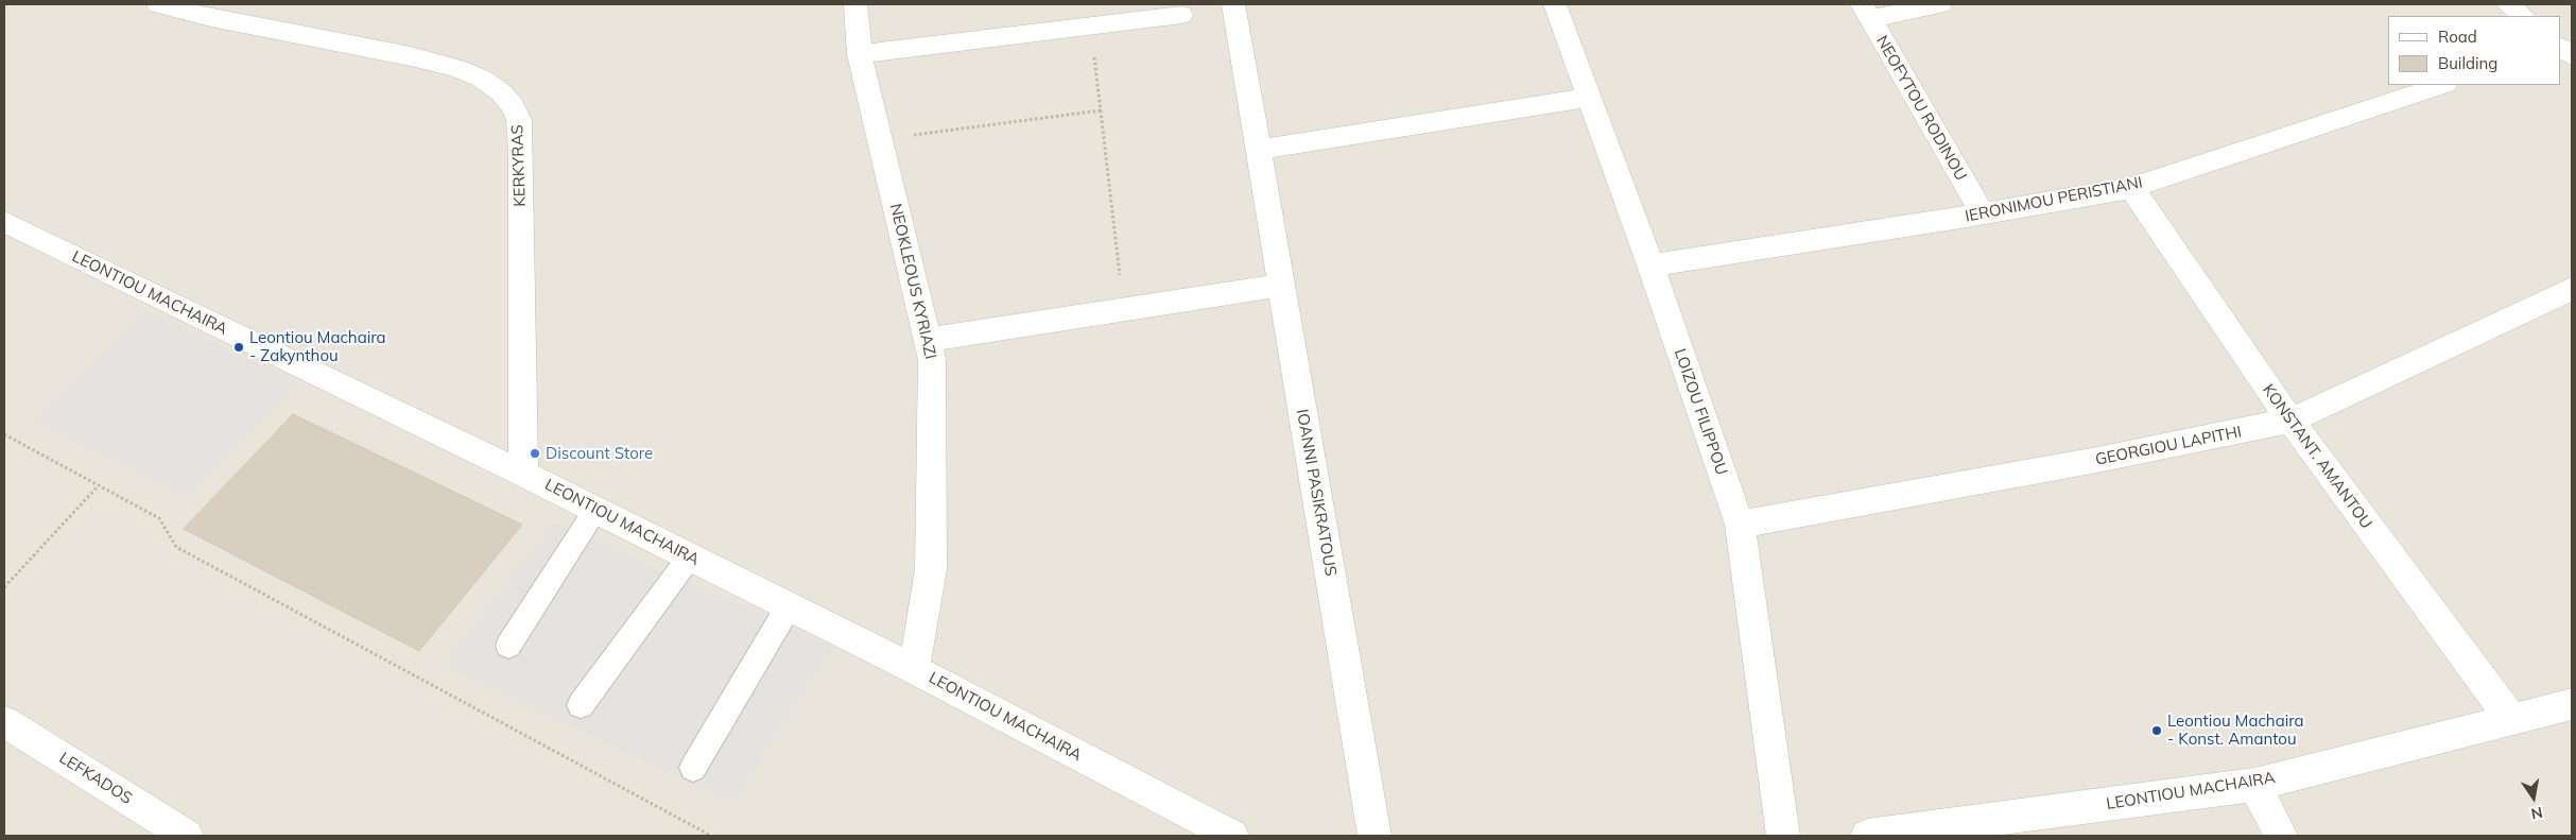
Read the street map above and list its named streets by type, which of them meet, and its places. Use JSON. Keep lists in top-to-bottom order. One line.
{"streets":{"street":["NEOFYTOU RODINOU","KERKYRAS","IERONIMOU PERISTIANI","NEOKLEOUS KYRIAZI","LEONTIOU MACHAIRA","LOIZOU FILIPPOU","GEORGIOU LAPITHI","KONSTANT. AMANTOU","IOANNI PASIKRATOUS","LEFKADOS"]},"crossings":[["NEOFYTOU RODINOU","IERONIMOU PERISTIANI"],["KERKYRAS","LEONTIOU MACHAIRA"],["IERONIMOU PERISTIANI","LOIZOU FILIPPOU"],["IERONIMOU PERISTIANI","KONSTANT. AMANTOU"],["NEOKLEOUS KYRIAZI","LEONTIOU MACHAIRA"],["LEONTIOU MACHAIRA","KONSTANT. AMANTOU"],["LOIZOU FILIPPOU","GEORGIOU LAPITHI"],["GEORGIOU LAPITHI","KONSTANT. AMANTOU"]],"places":["Leontiou Machaira - Zakynthou","Discount Store","Leontiou Machaira - Konst. Amantou"],"legend":["Road","Building"],"north":"bottom"}
